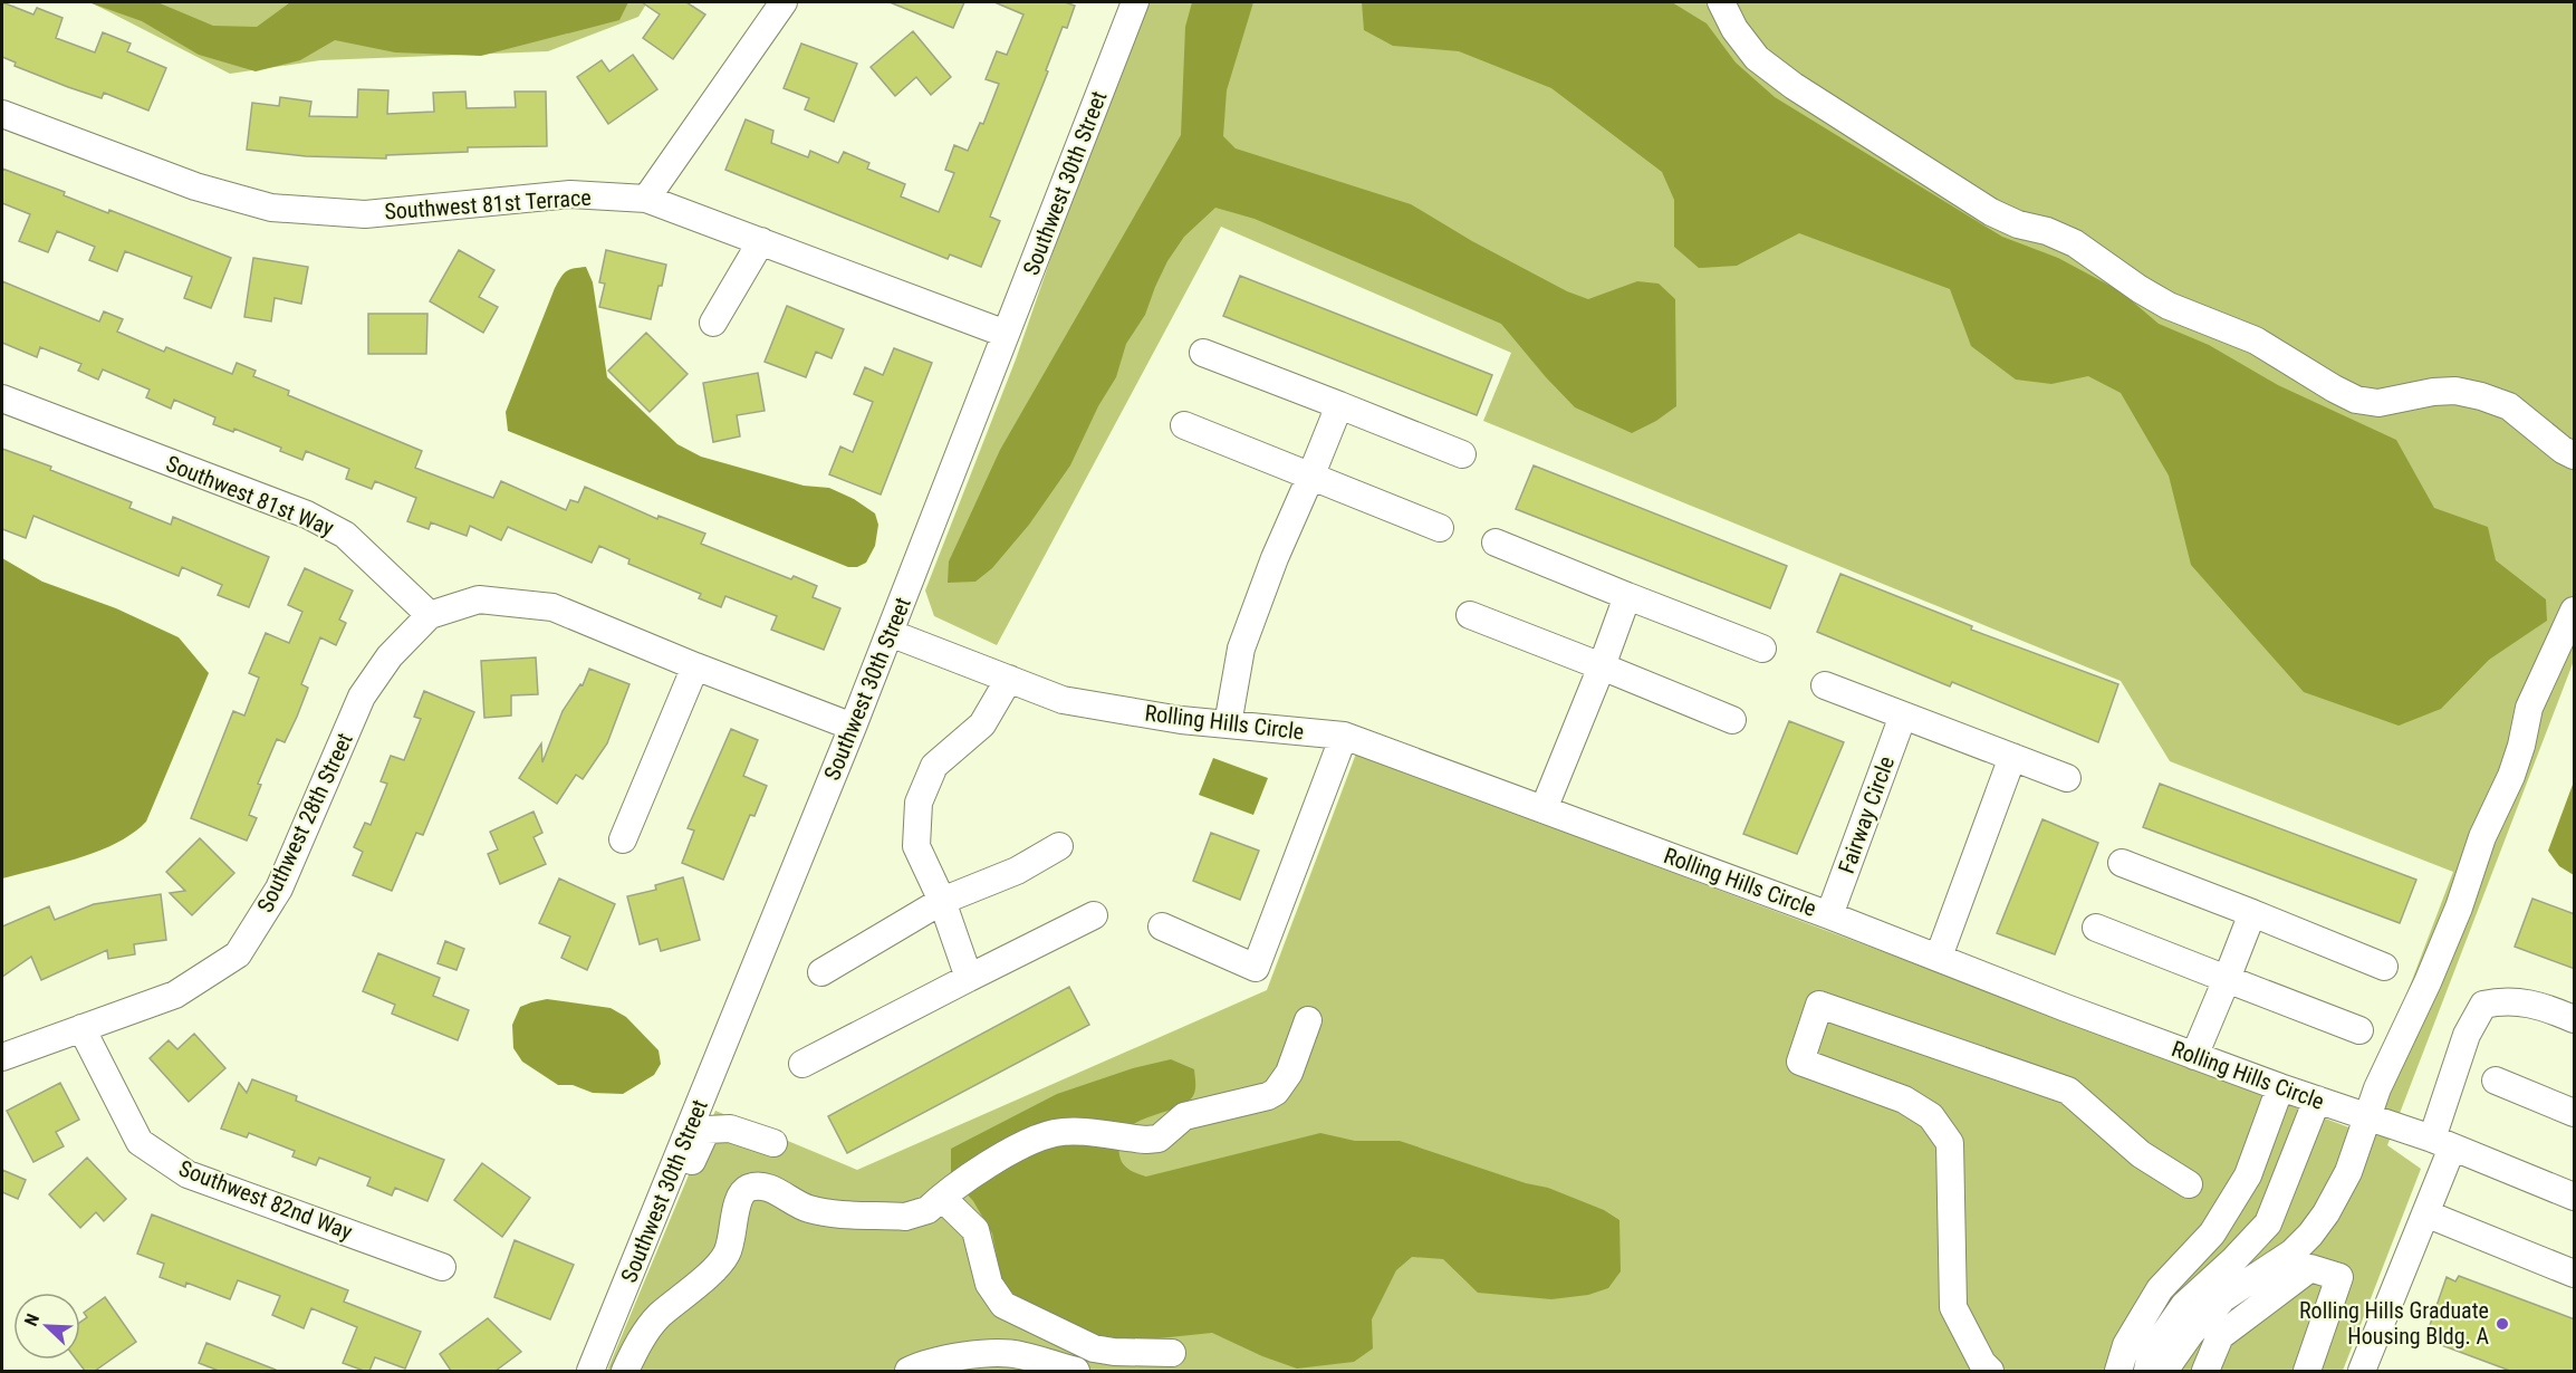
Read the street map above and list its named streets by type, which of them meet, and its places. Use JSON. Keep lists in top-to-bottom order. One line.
{"streets":{"street":["Southwest 30th Street","Southwest 81st Terrace","Southwest 81st Way","Rolling Hills Circle","Fairway Circle","Southwest 28th Street","Southwest 82nd Way"]},"crossings":[["Southwest 30th Street","Southwest 81st Terrace"],["Southwest 30th Street","Rolling Hills Circle"],["Southwest 81st Way","Southwest 28th Street"],["Rolling Hills Circle","Fairway Circle"],["Southwest 28th Street","Southwest 82nd Way"]],"places":["Rolling Hills Graduate Housing Bldg. A"],"north":"top left"}
